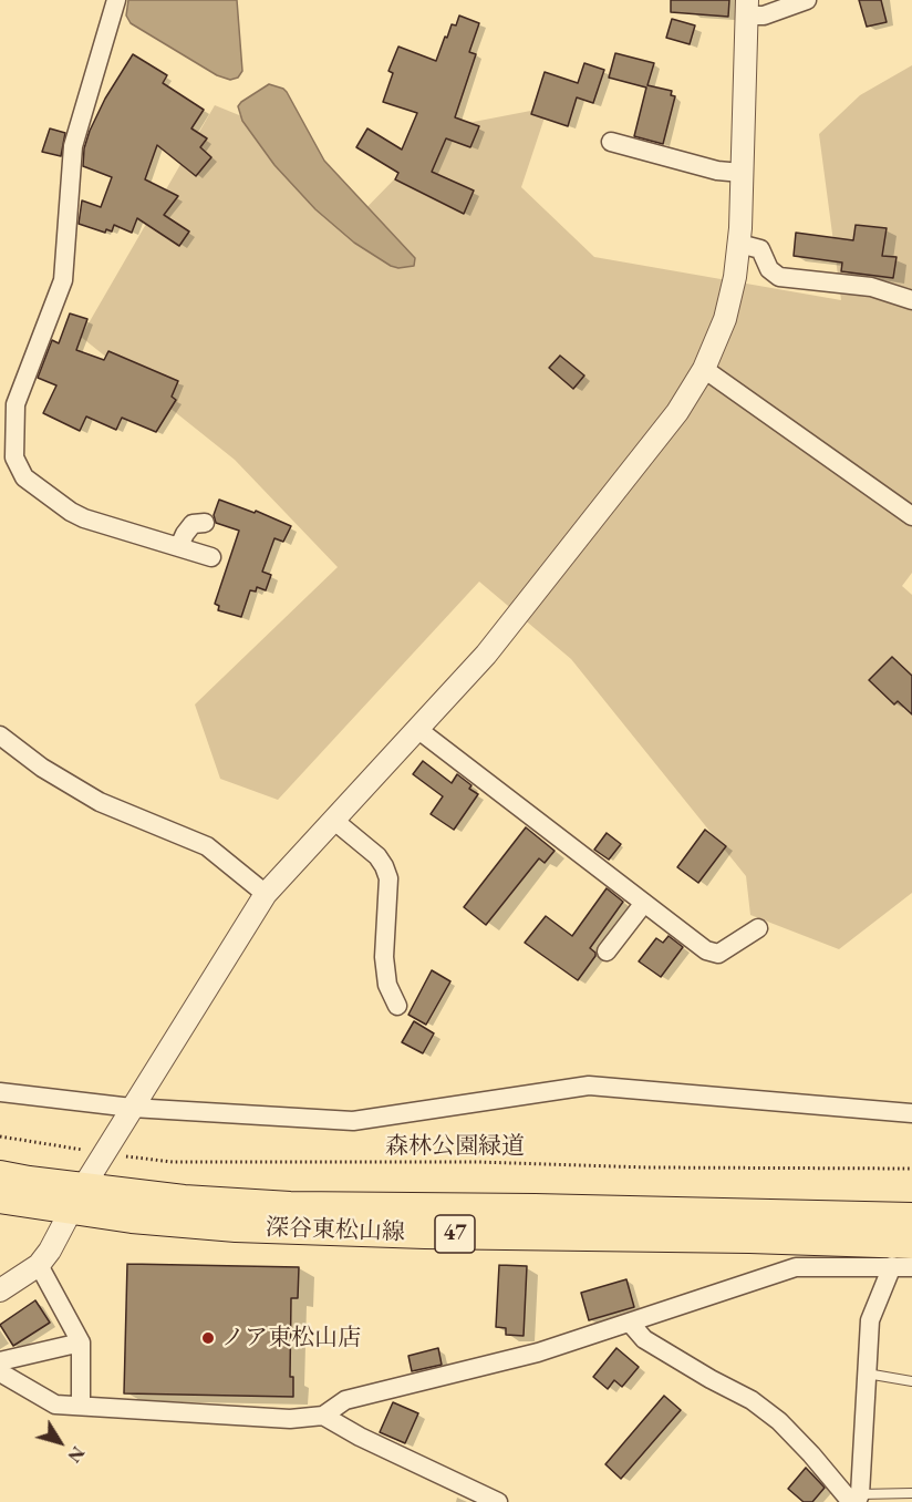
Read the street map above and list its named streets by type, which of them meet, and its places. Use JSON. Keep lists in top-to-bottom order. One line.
{"streets":{"main road":["深谷東松山線","47"],"path":["森林公園緑道"]},"places":["ノア東松山店"],"north":"bottom right"}
